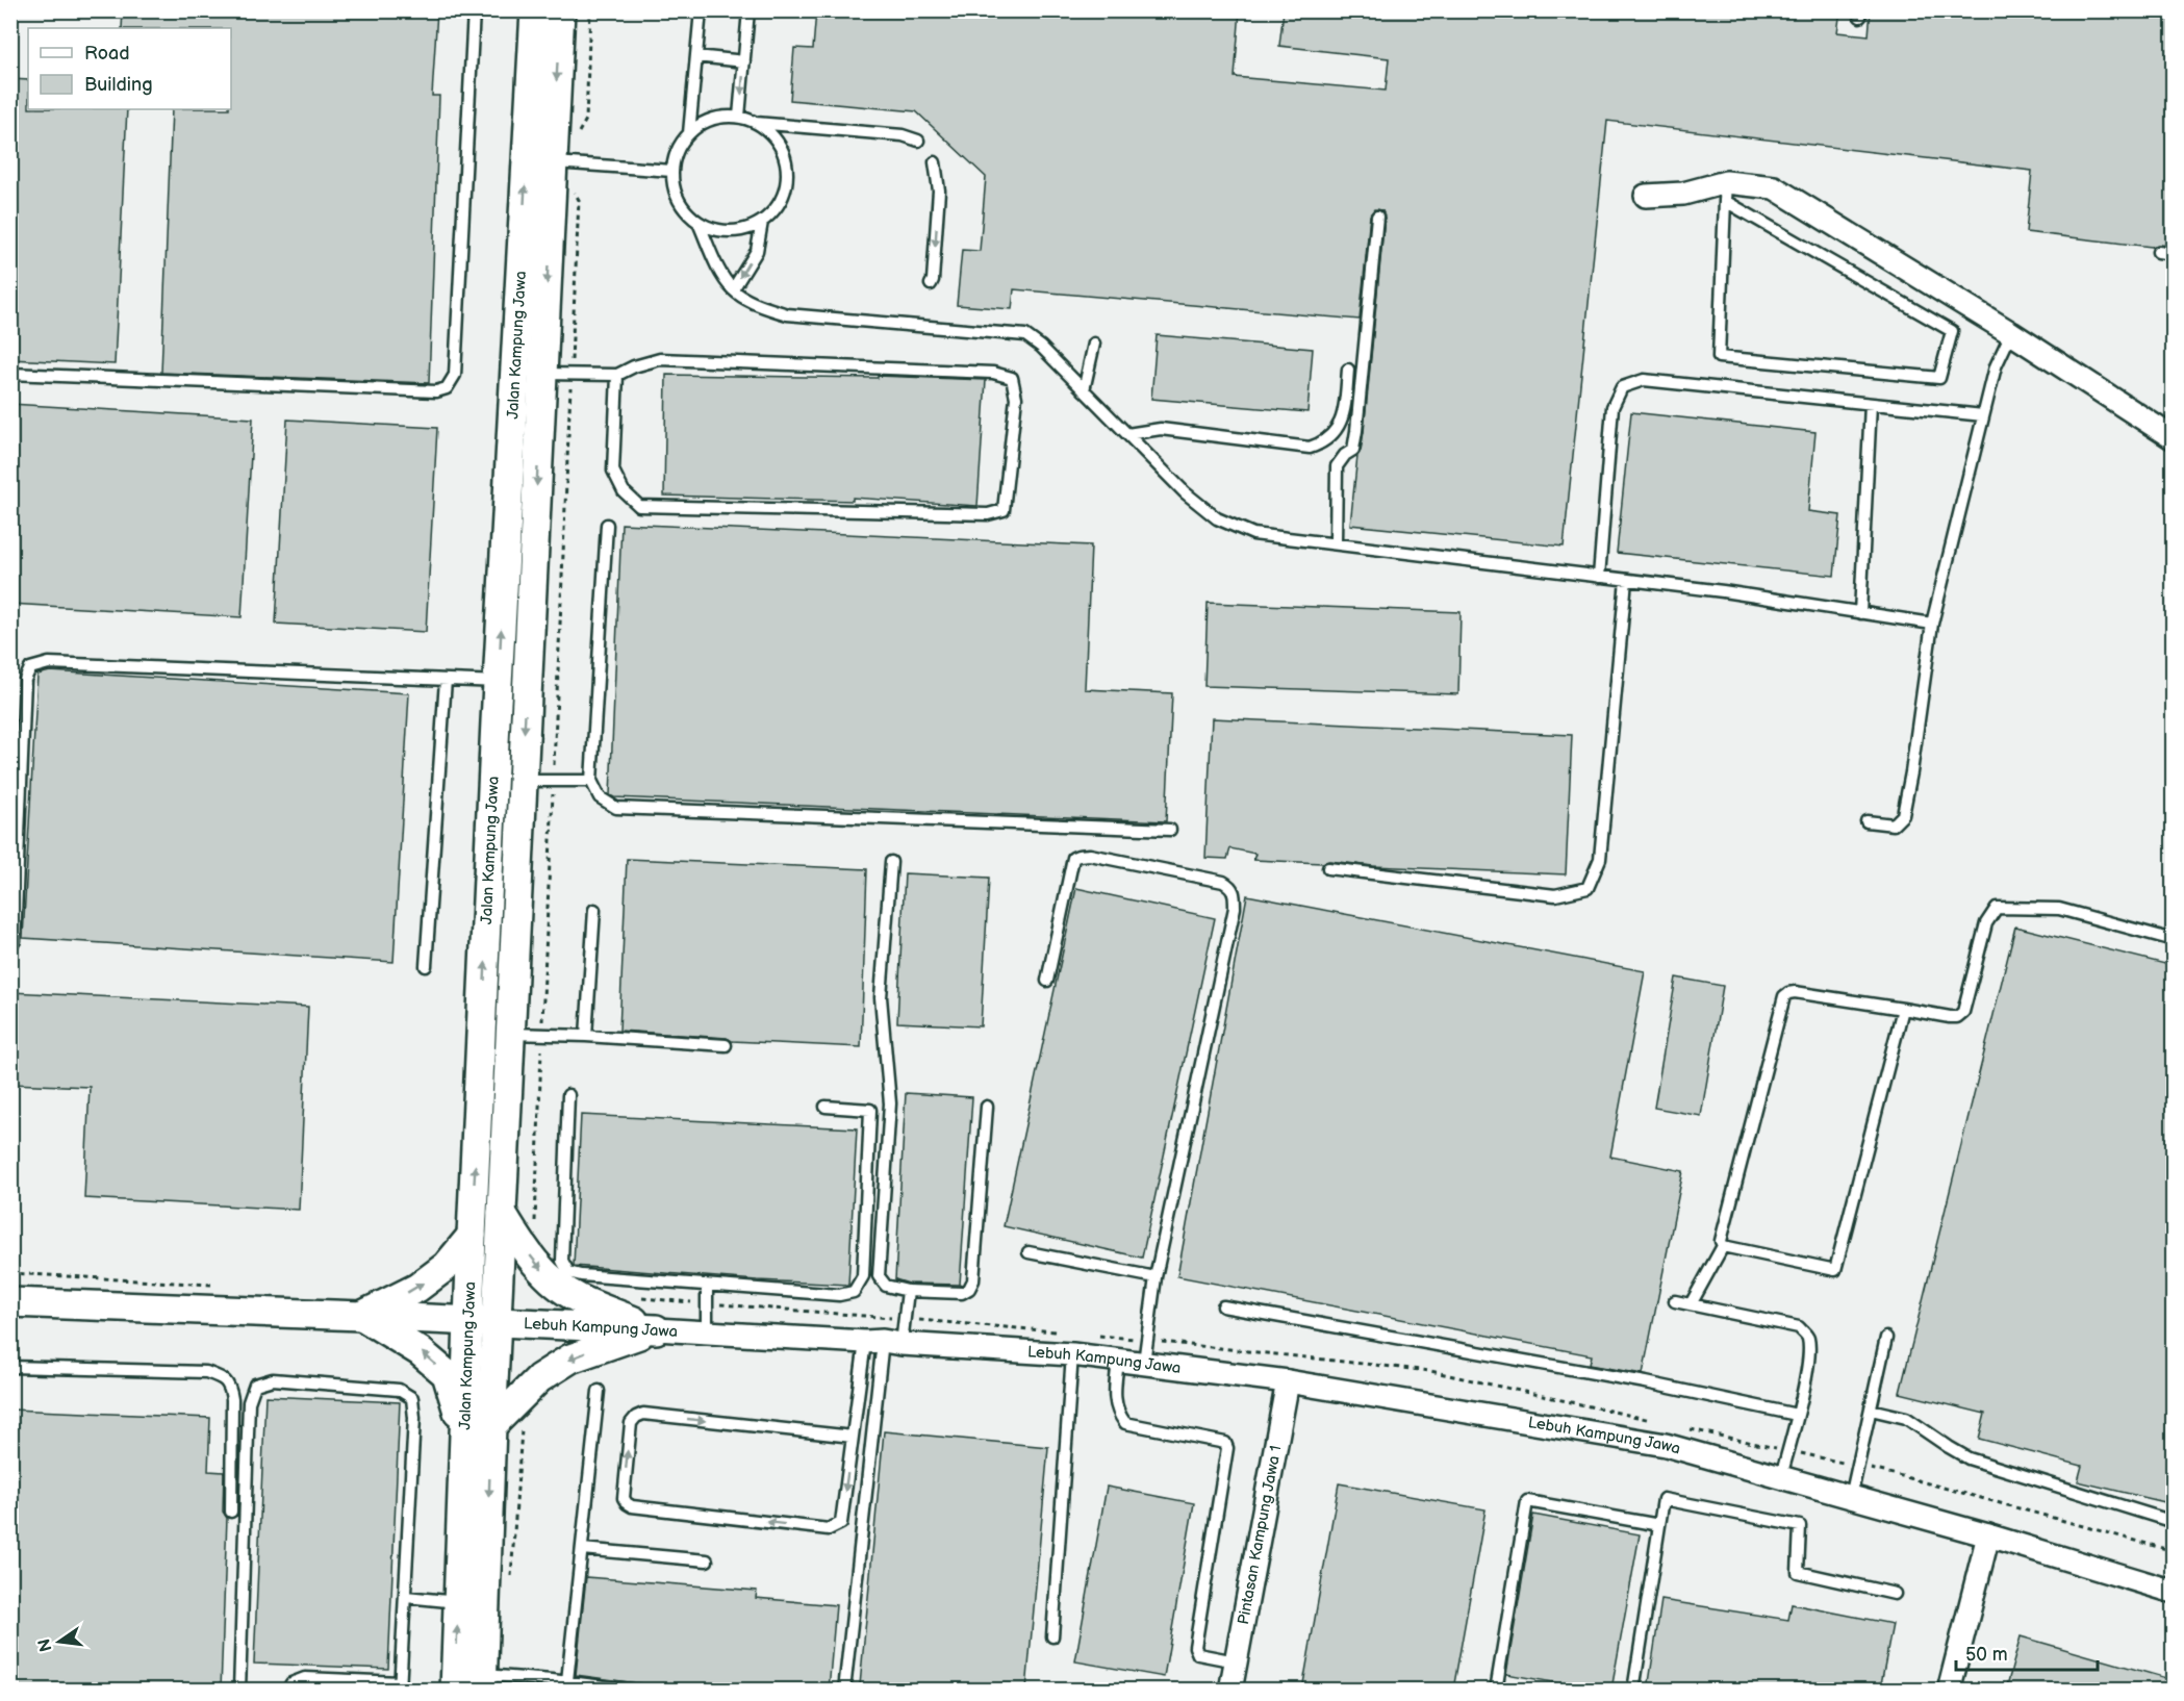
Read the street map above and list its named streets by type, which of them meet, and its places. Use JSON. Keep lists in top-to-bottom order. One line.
{"streets":{"street":["Jalan Kampung Jawa","Lebuh Kampung Jawa","Pintasan Kampung Jawa 1"]},"crossings":[["Jalan Kampung Jawa","Lebuh Kampung Jawa"],["Lebuh Kampung Jawa","Pintasan Kampung Jawa 1"]],"legend":["Road","Building"],"scale_bar":"50 m","north":"left"}
